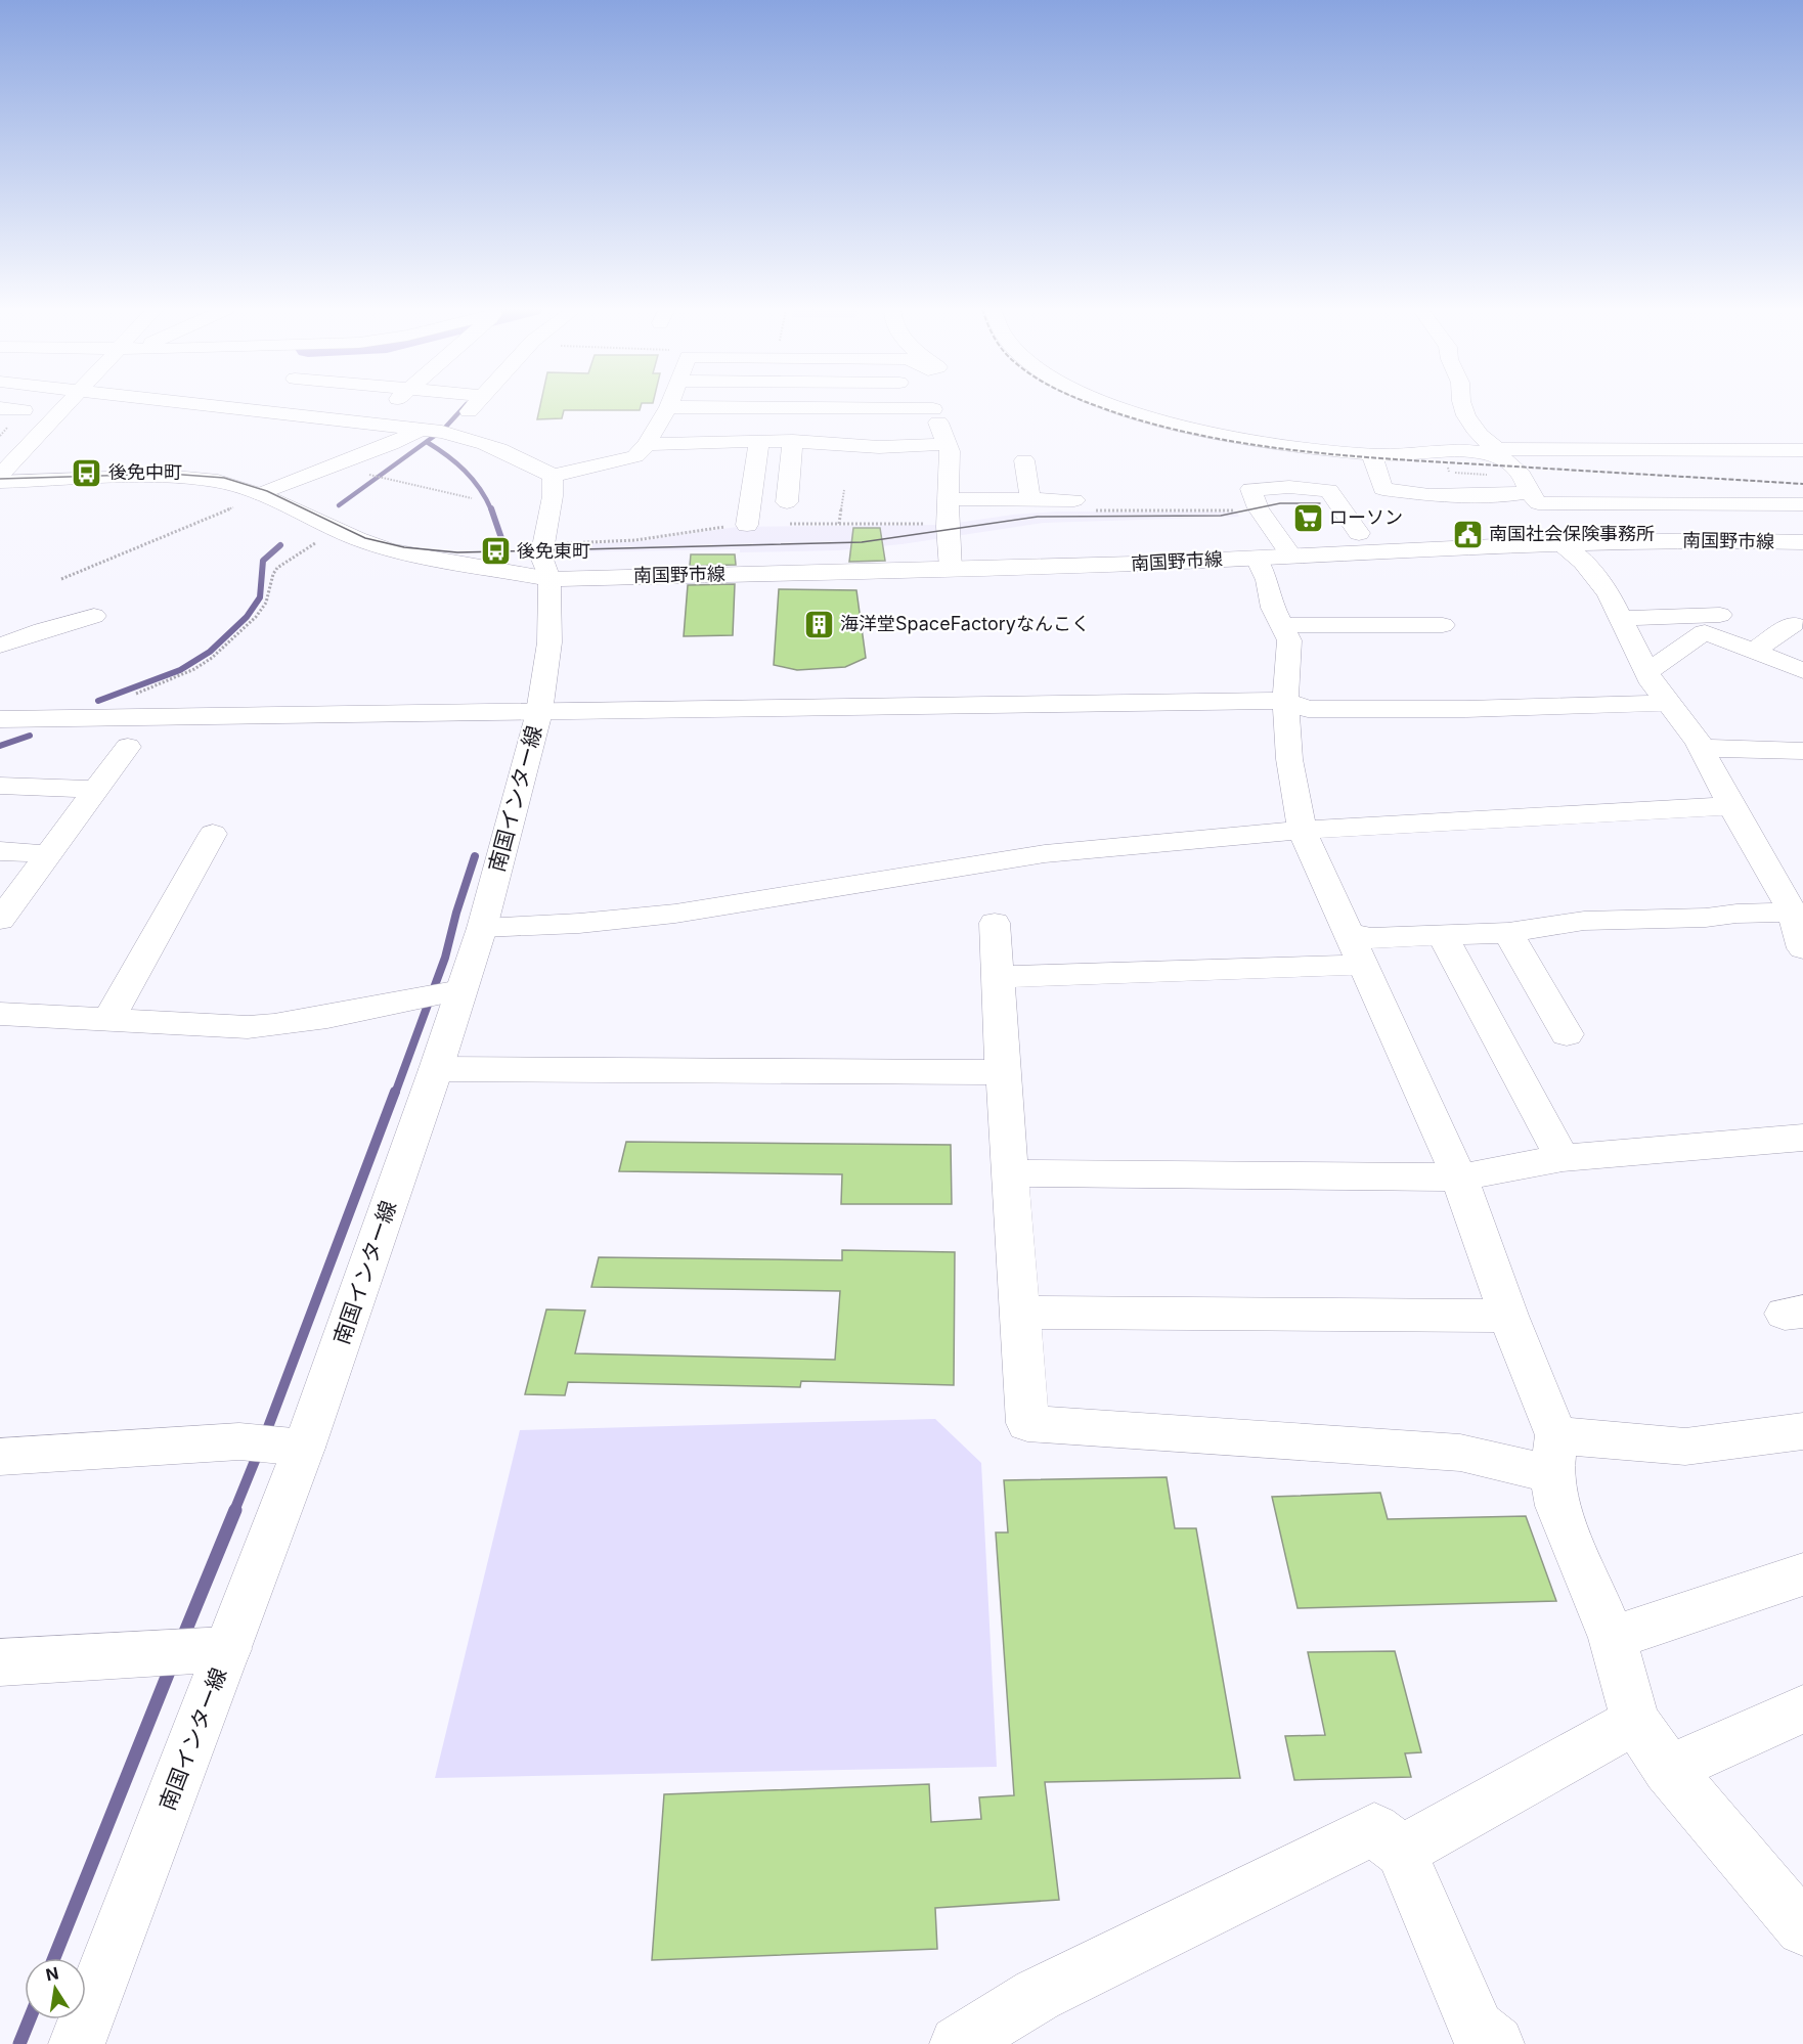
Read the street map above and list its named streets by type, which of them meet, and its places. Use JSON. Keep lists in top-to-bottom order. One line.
{"streets":{"street":["南国野市線","南国インター線"]},"crossings":[["南国野市線","南国インター線"]],"places":{"bus stop":["後免中町","後免東町"],"supermarket":["ローソン"],"public building":["南国社会保険事務所"],"building":["海洋堂SpaceFactoryなんこく"]},"north":"top"}
